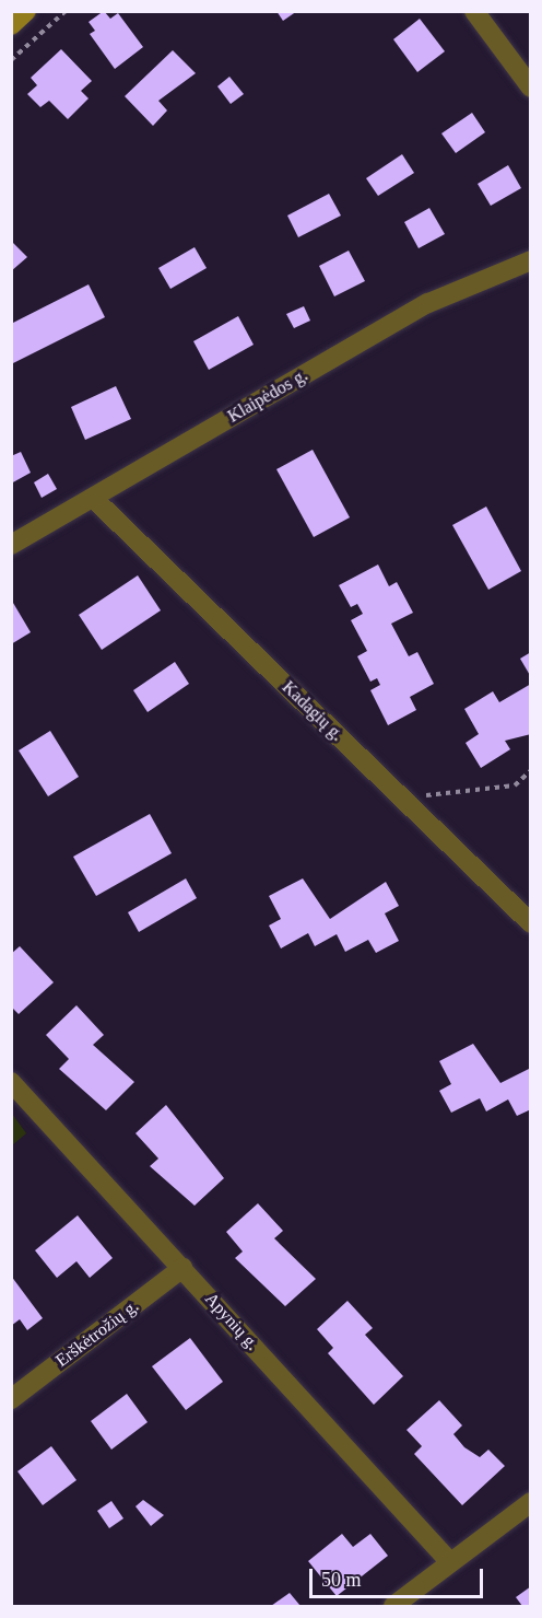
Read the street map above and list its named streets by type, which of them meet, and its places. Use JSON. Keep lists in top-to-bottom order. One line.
{"streets":{"street":["Klaipėdos g.","Kadagių g.","Apynių g.","Erškėtrožių g."]},"crossings":[["Klaipėdos g.","Kadagių g."],["Apynių g.","Erškėtrožių g."]],"scale_bar":"50 m"}
